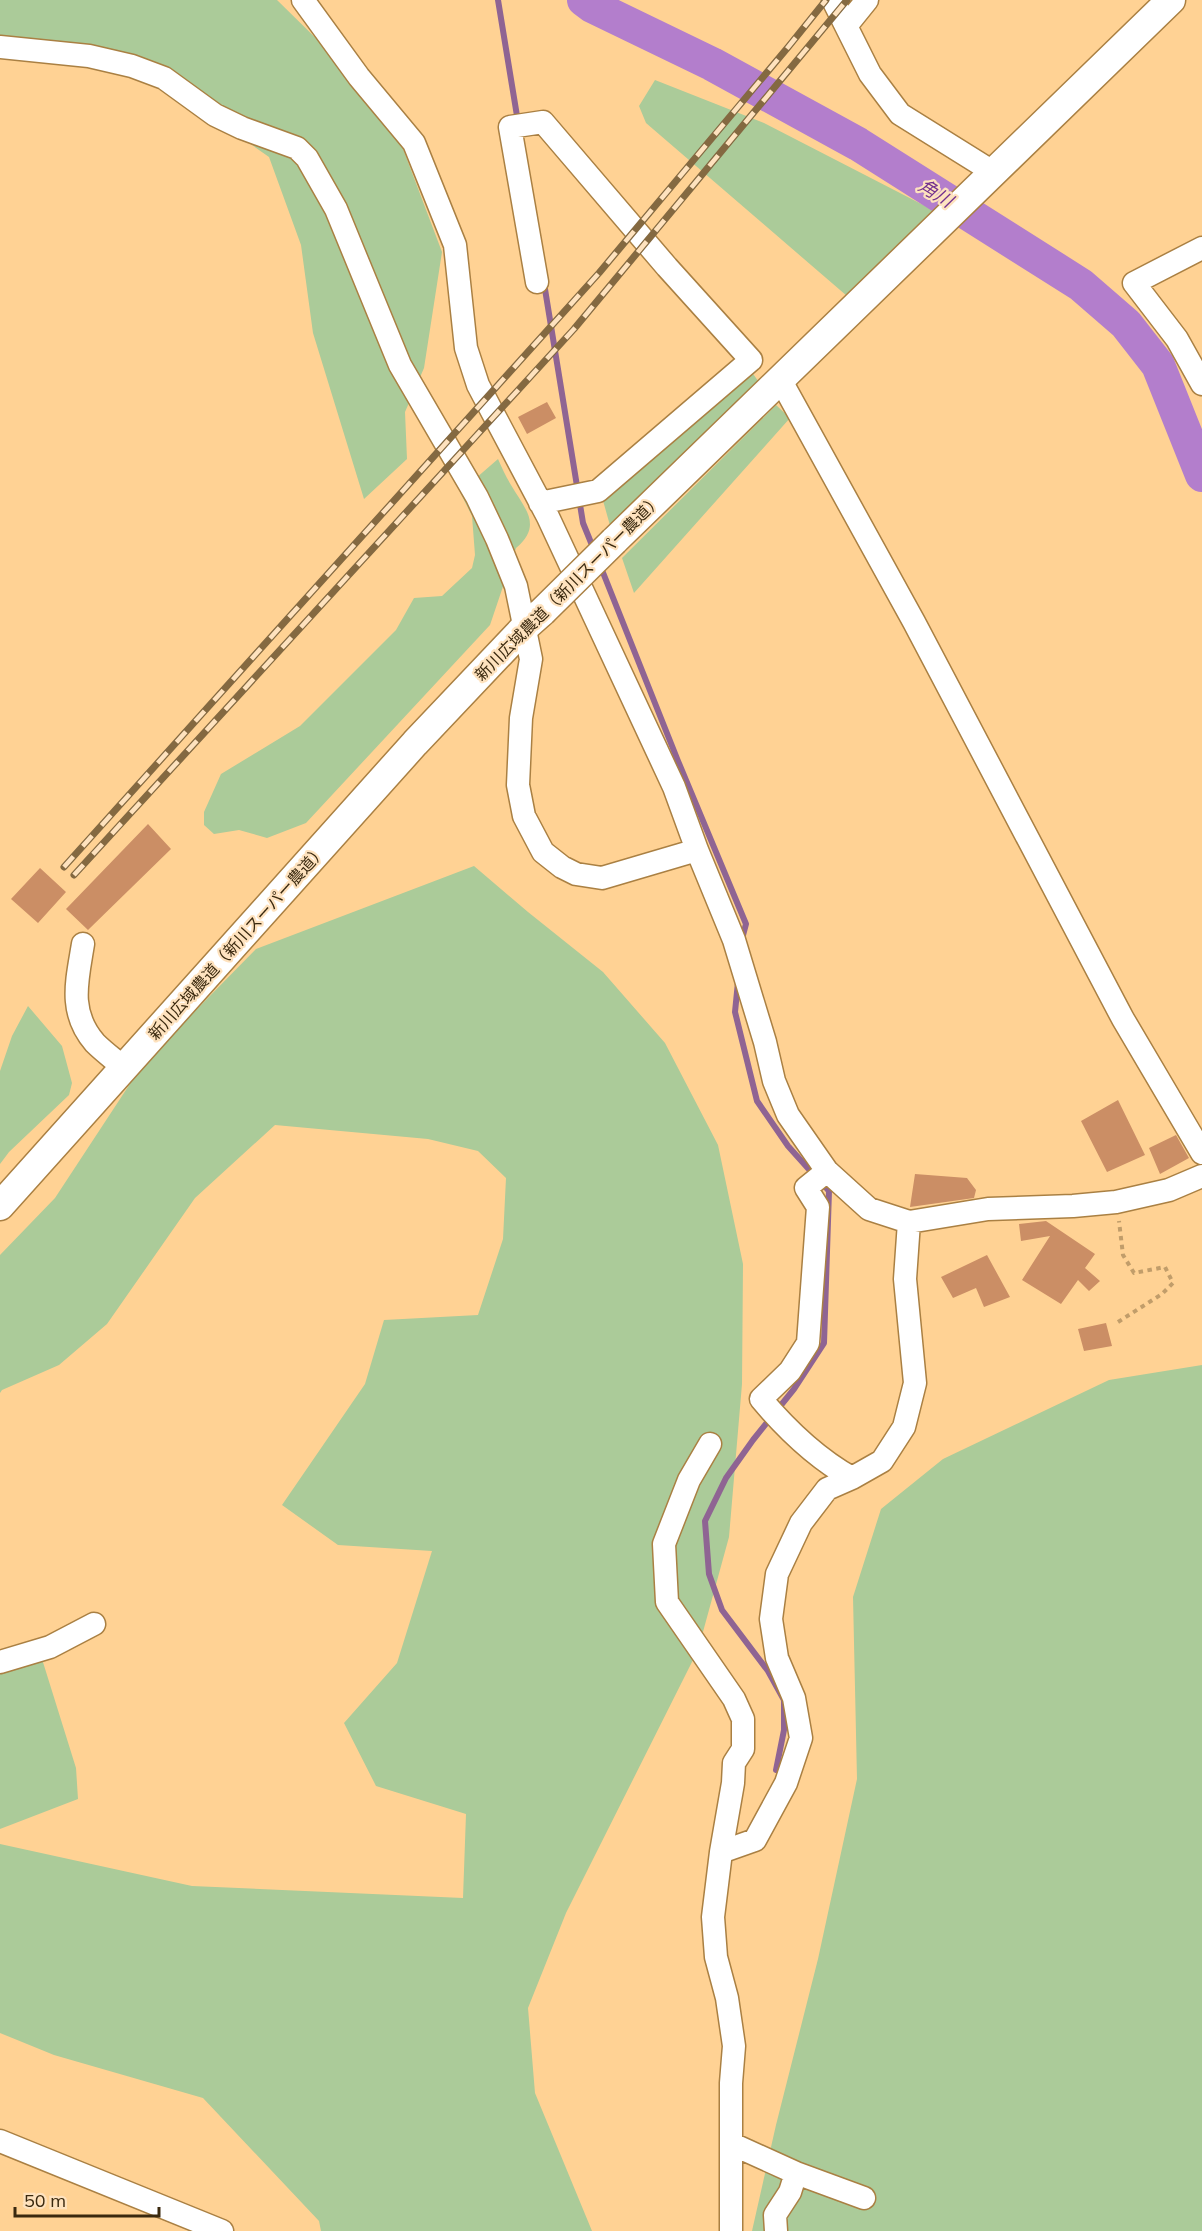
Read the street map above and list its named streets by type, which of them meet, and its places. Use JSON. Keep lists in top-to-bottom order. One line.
{"streets":{"street":["新川広域農道（新川スーパー農道）"]},"water":["角川"],"scale_bar":"50 m"}
